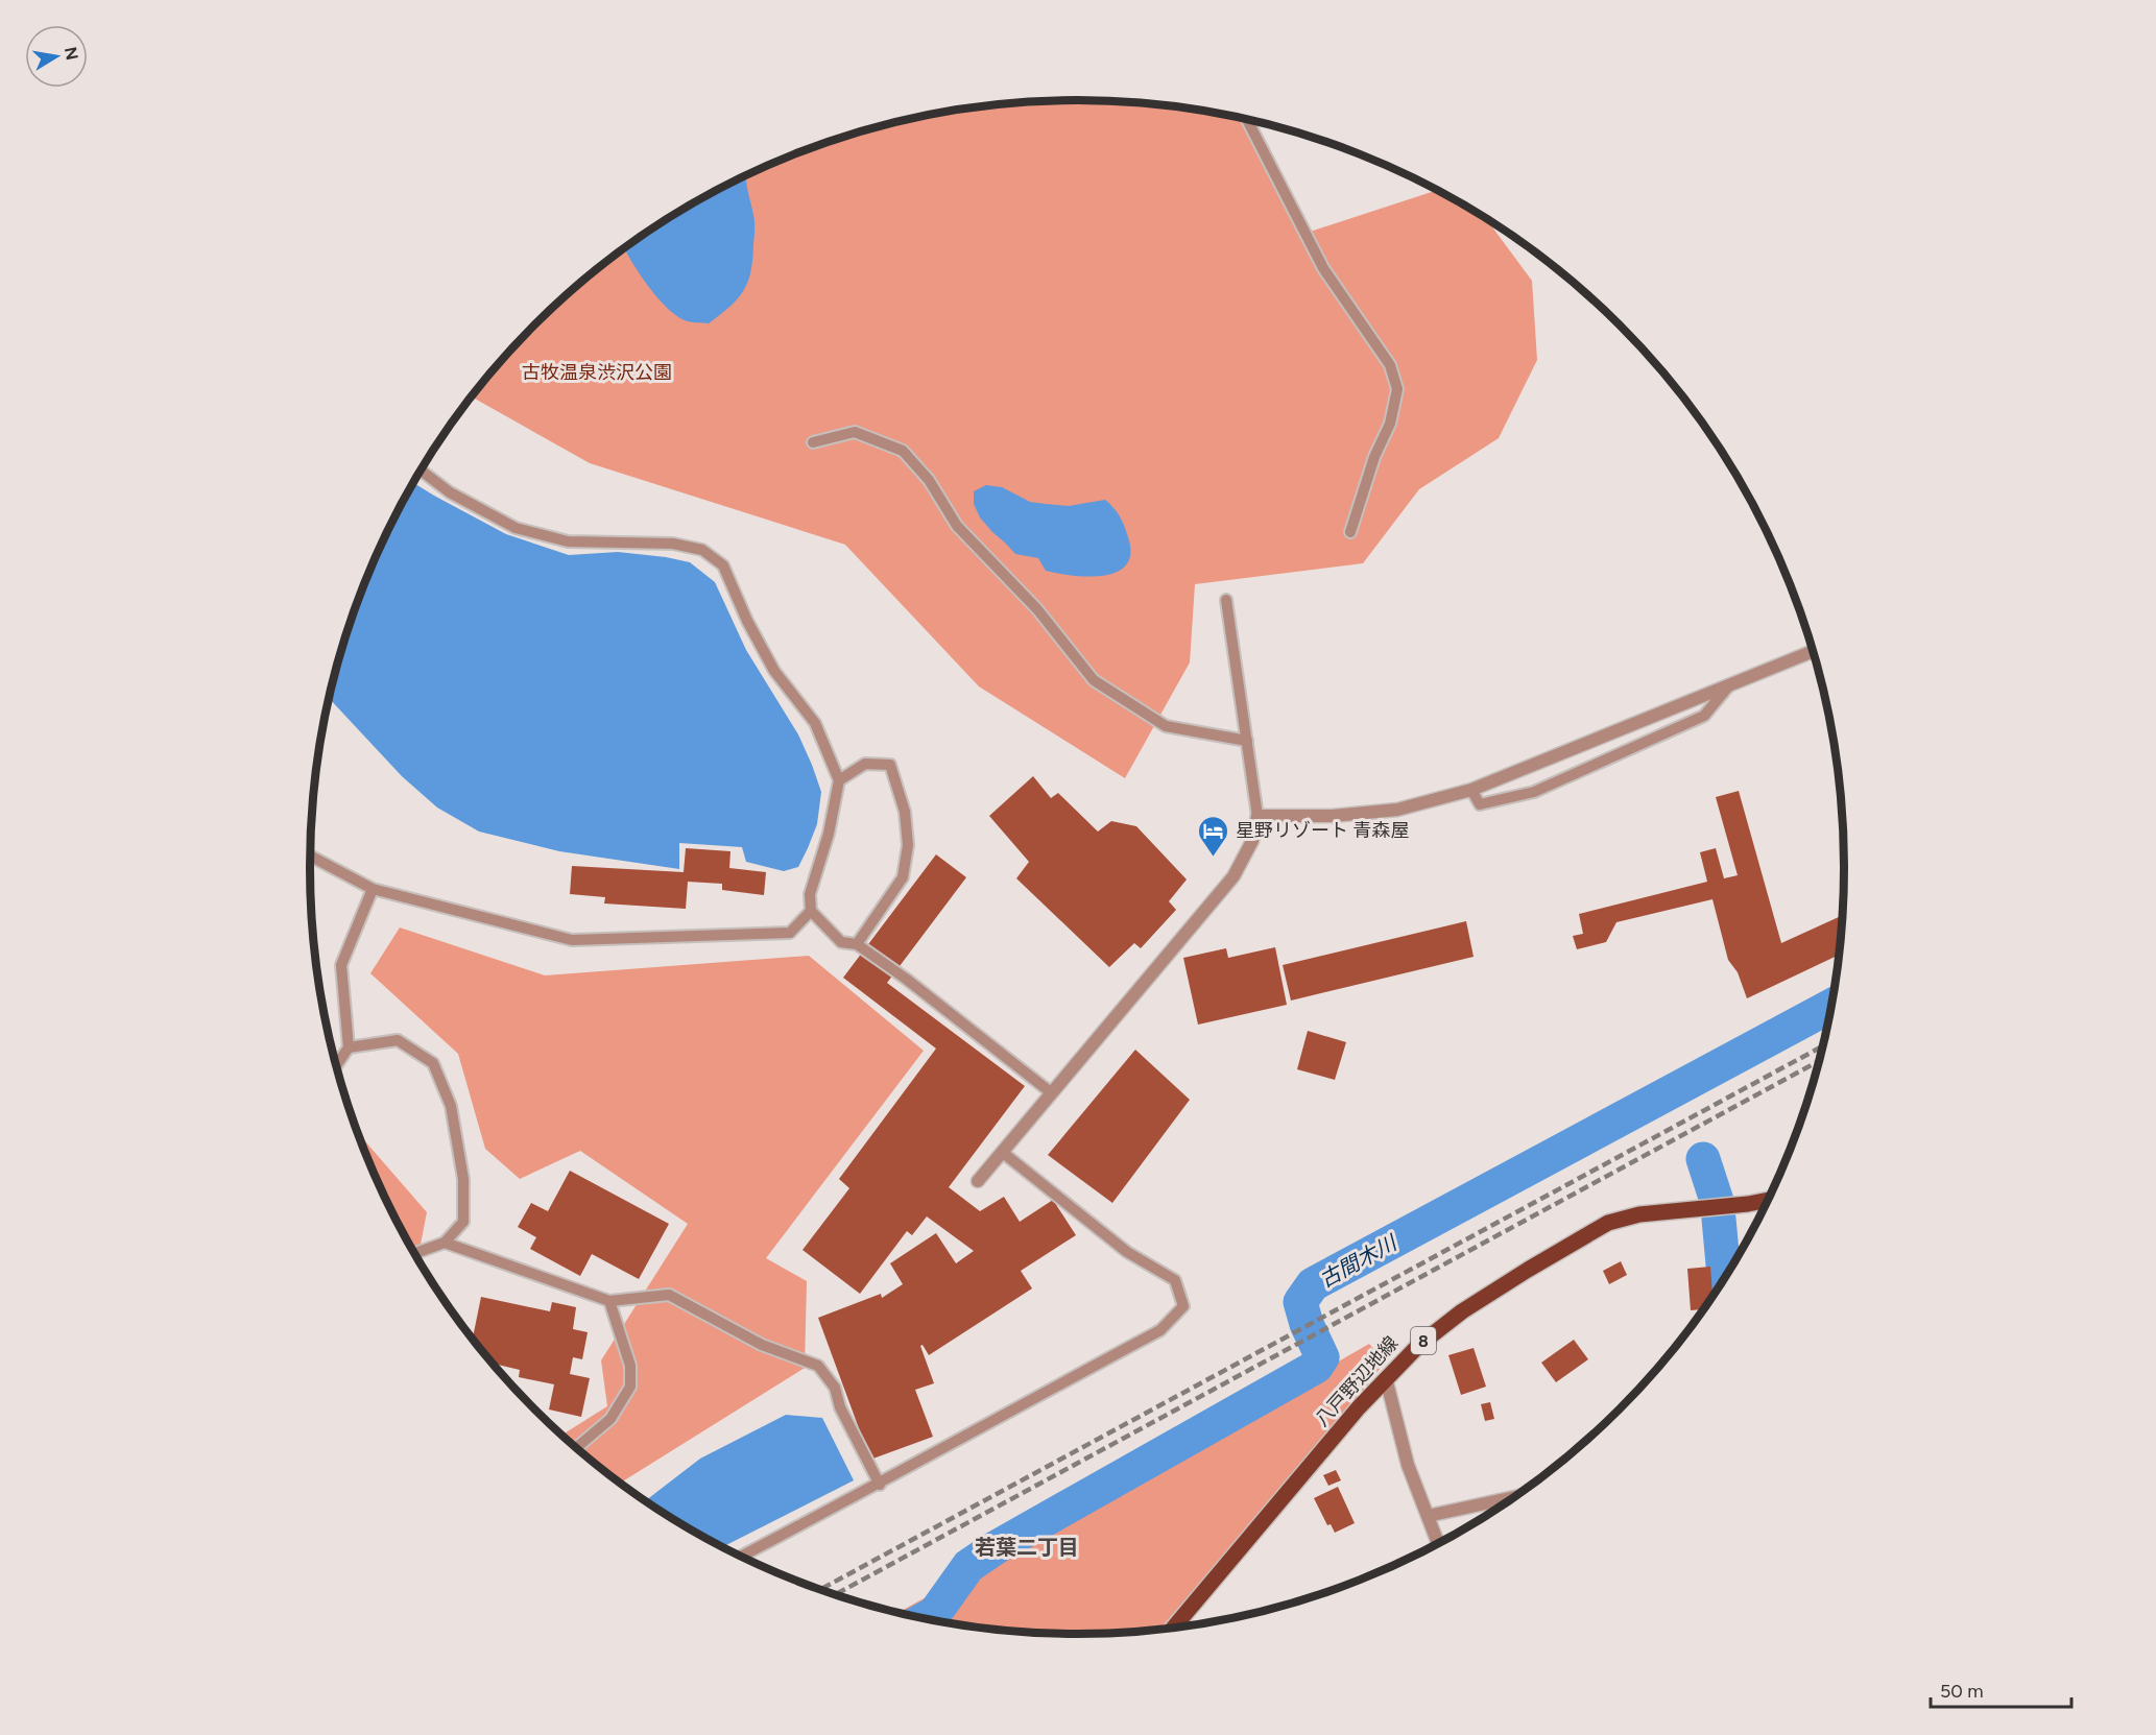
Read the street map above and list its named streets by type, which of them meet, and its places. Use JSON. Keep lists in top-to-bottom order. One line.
{"streets":{"main road":["8","八戸野辺地線"]},"districts":["若葉二丁目"],"water":["古間木川"],"parks":["古牧温泉渋沢公園"],"places":{"hotel":["星野リゾート 青森屋"]},"scale_bar":"50 m","north":"right"}
